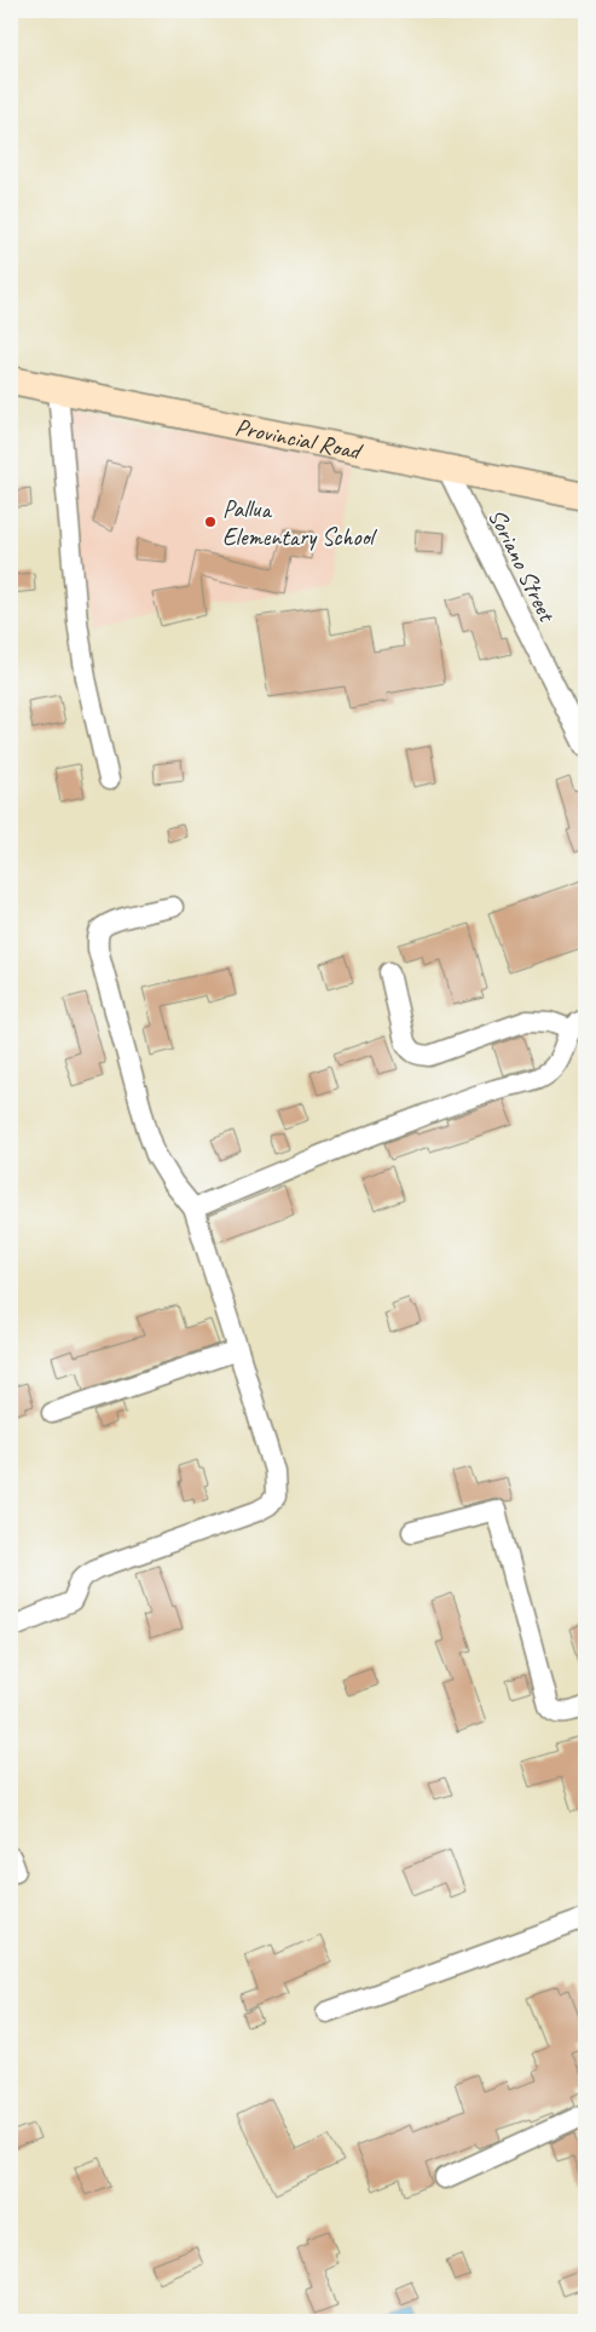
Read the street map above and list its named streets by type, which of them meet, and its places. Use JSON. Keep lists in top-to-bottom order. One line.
{"streets":{"main road":["Provincial Road"],"street":["Soriano Street"]},"crossings":[["Provincial Road","Soriano Street"]],"places":["Pallua Elementary School"]}
